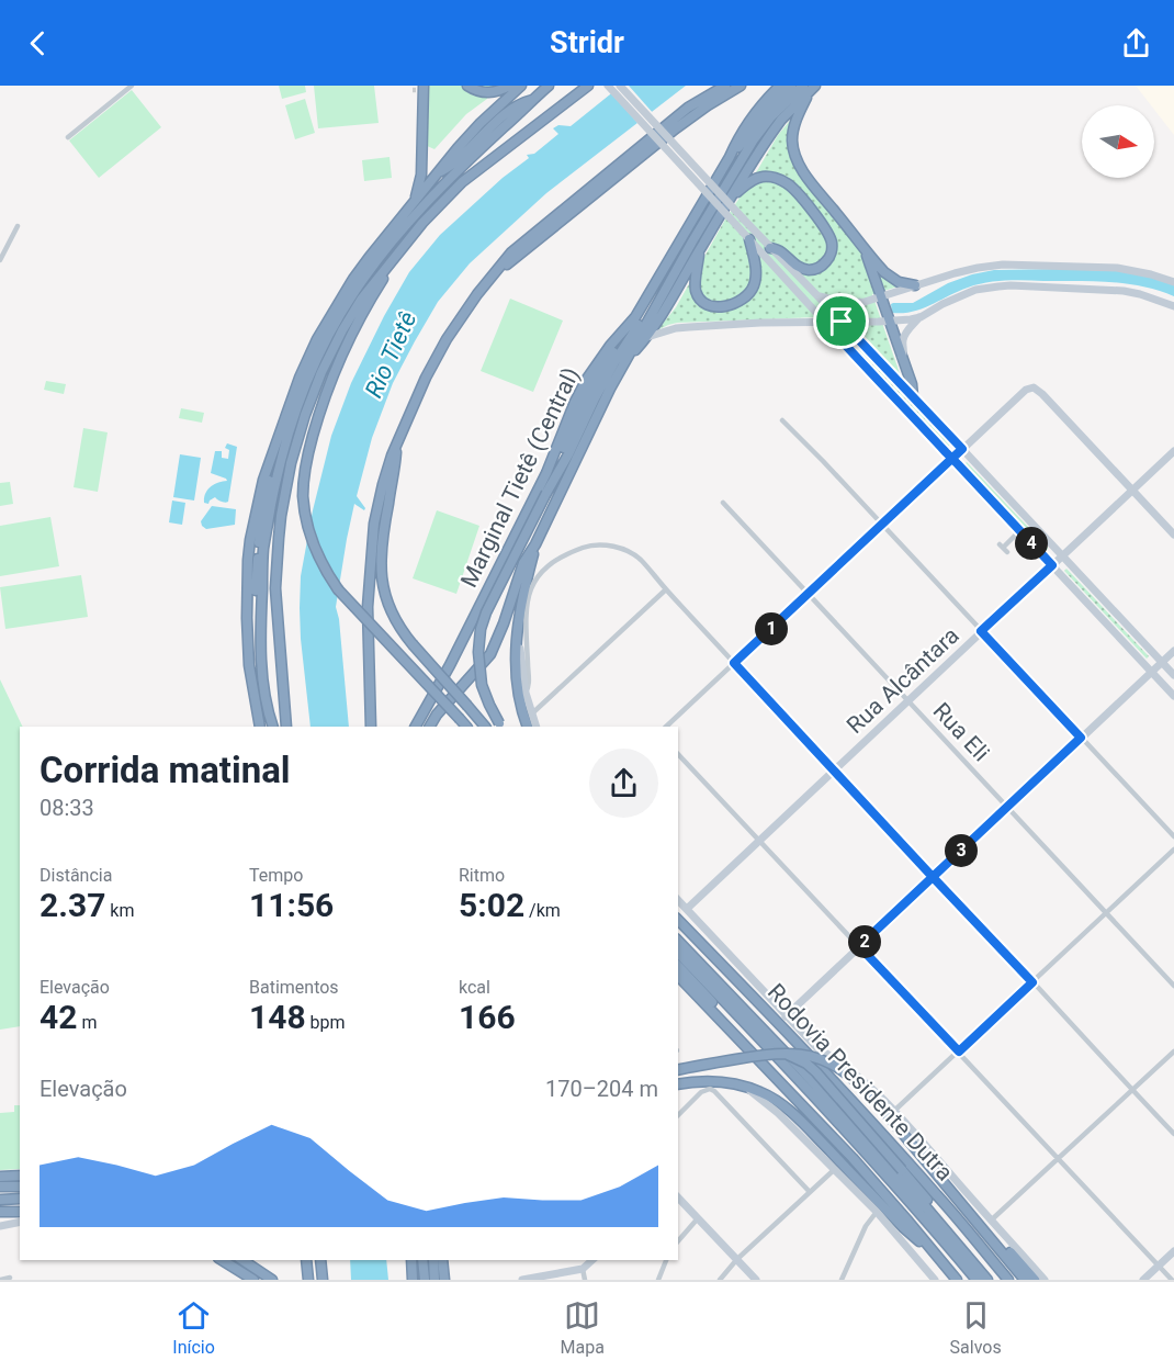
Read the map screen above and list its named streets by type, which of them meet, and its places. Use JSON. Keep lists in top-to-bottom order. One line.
{"streets":{"highway":["Marginal Tietê (Central)","Rodovia Presidente Dutra"],"main road":["Rua Alcântara"],"street":["Rua Eli"]},"crossings":[["Rua Alcântara","Rua Eli"]],"water":["Rio Tietê"],"north":"right","page":{"header":"Stridr","pins":["4","1","3","2"],"heading":["Corrida matinal","08:33"],"stats":[["Distância","2.37 km"],["Tempo","11:56"],["Ritmo","5:02 /km"],["Elevação","42 m"],["Batimentos","148 bpm"],["kcal","166"]],"chart":["Elevação","170–204 m"],"tabs":["Início","Mapa","Salvos"]}}
